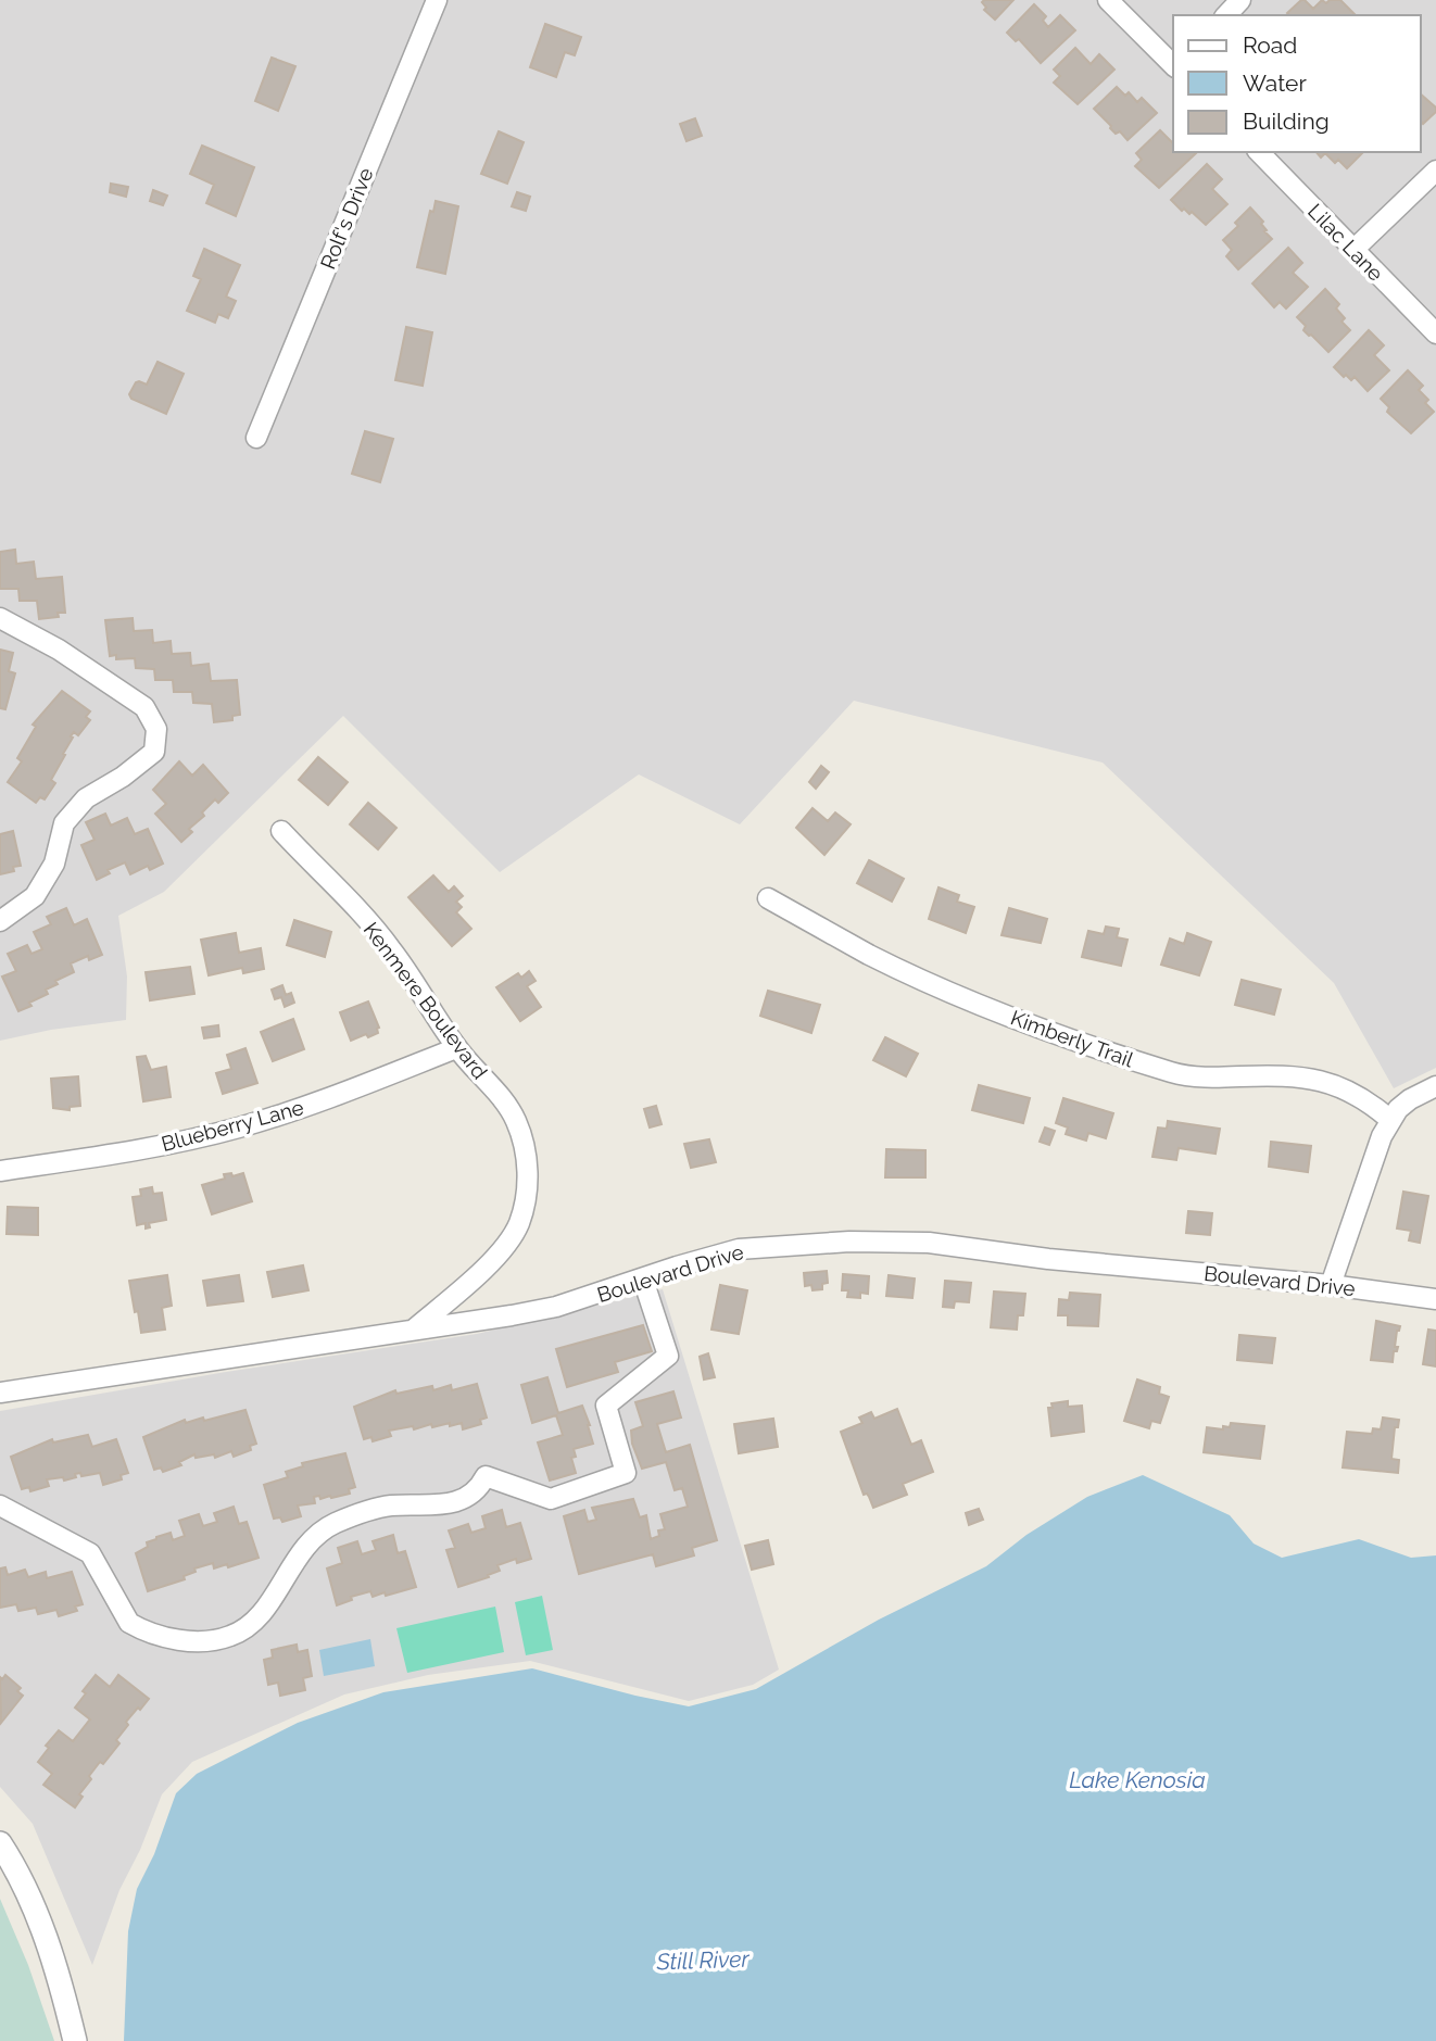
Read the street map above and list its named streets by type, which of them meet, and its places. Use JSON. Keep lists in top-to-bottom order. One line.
{"streets":{"street":["Rolf's Drive","Lilac Lane","Kenmere Boulevard","Kimberly Trail","Blueberry Lane","Boulevard Drive"]},"crossings":[["Kenmere Boulevard","Blueberry Lane"],["Kenmere Boulevard","Boulevard Drive"]],"water":["Lake Kenosia","Still River"],"legend":["Road","Water","Building"]}
